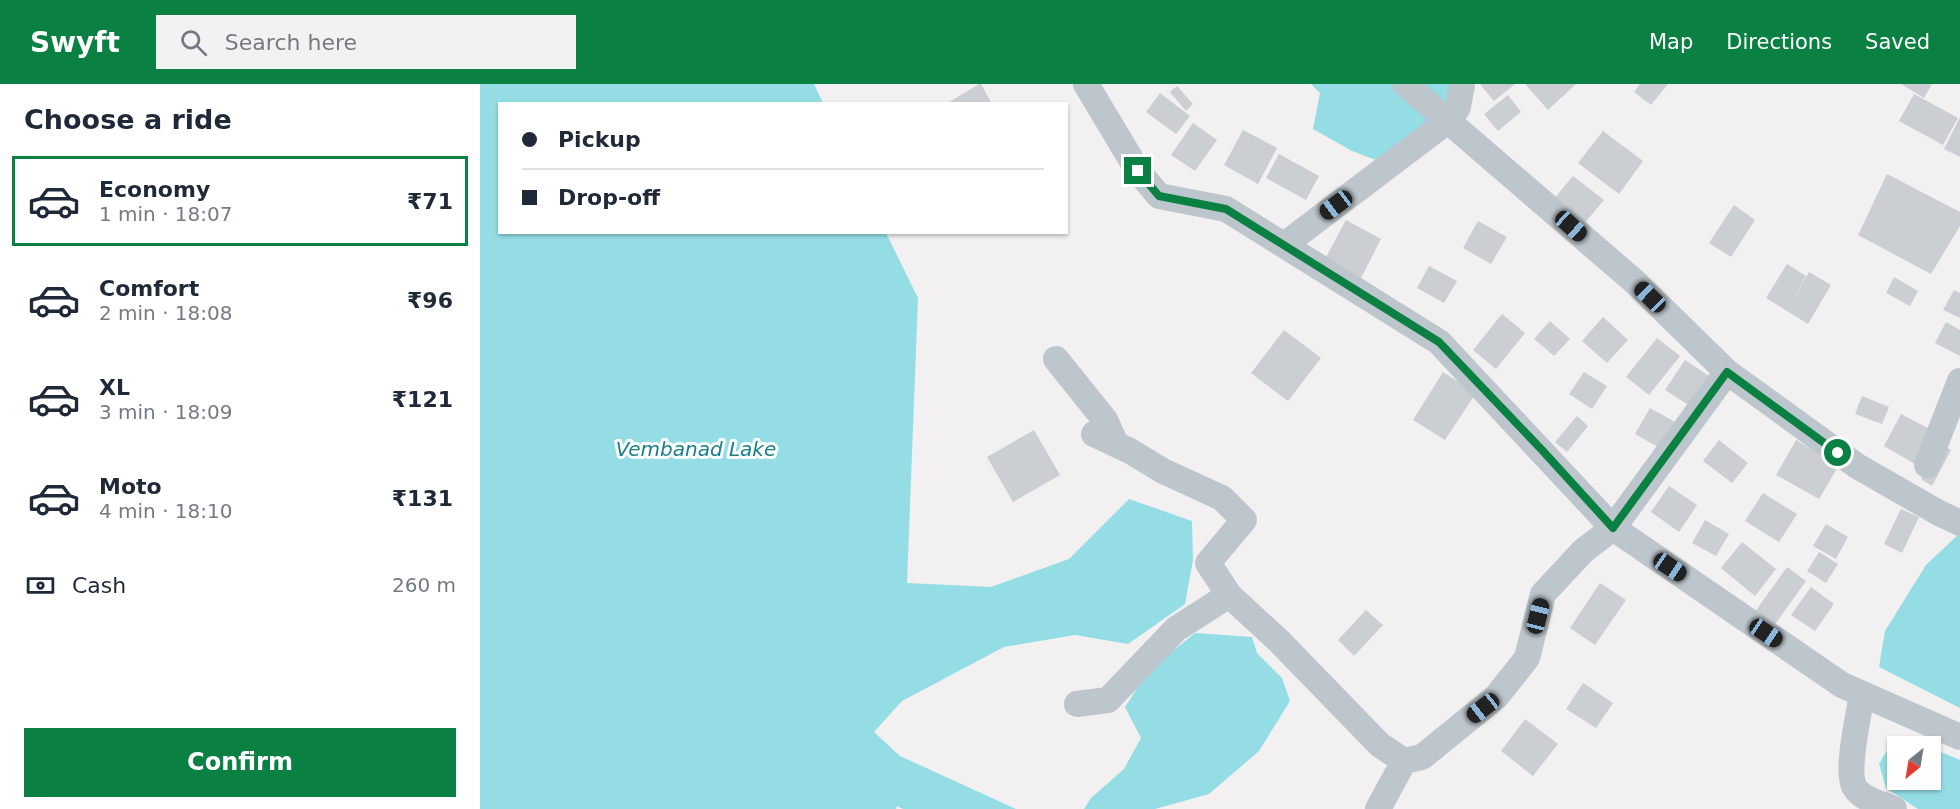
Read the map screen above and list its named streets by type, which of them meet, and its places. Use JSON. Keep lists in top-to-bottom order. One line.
{"water":["Vembanad Lake"],"north":"bottom left","page":{"header":"Swyft","search":"Search here","nav":["Map","Directions","Saved"],"heading":"Choose a ride","banner":["Pickup","Drop-off"],"list":[{"name":"Economy","note":"1 min · 18:07","value":"₹71"},{"name":"Comfort","note":"2 min · 18:08","value":"₹96"},{"name":"XL","note":"3 min · 18:09","value":"₹121"},{"name":"Moto","note":"4 min · 18:10","value":"₹131"}],"pay":["Cash","260 m"],"buttons":"Confirm"}}
